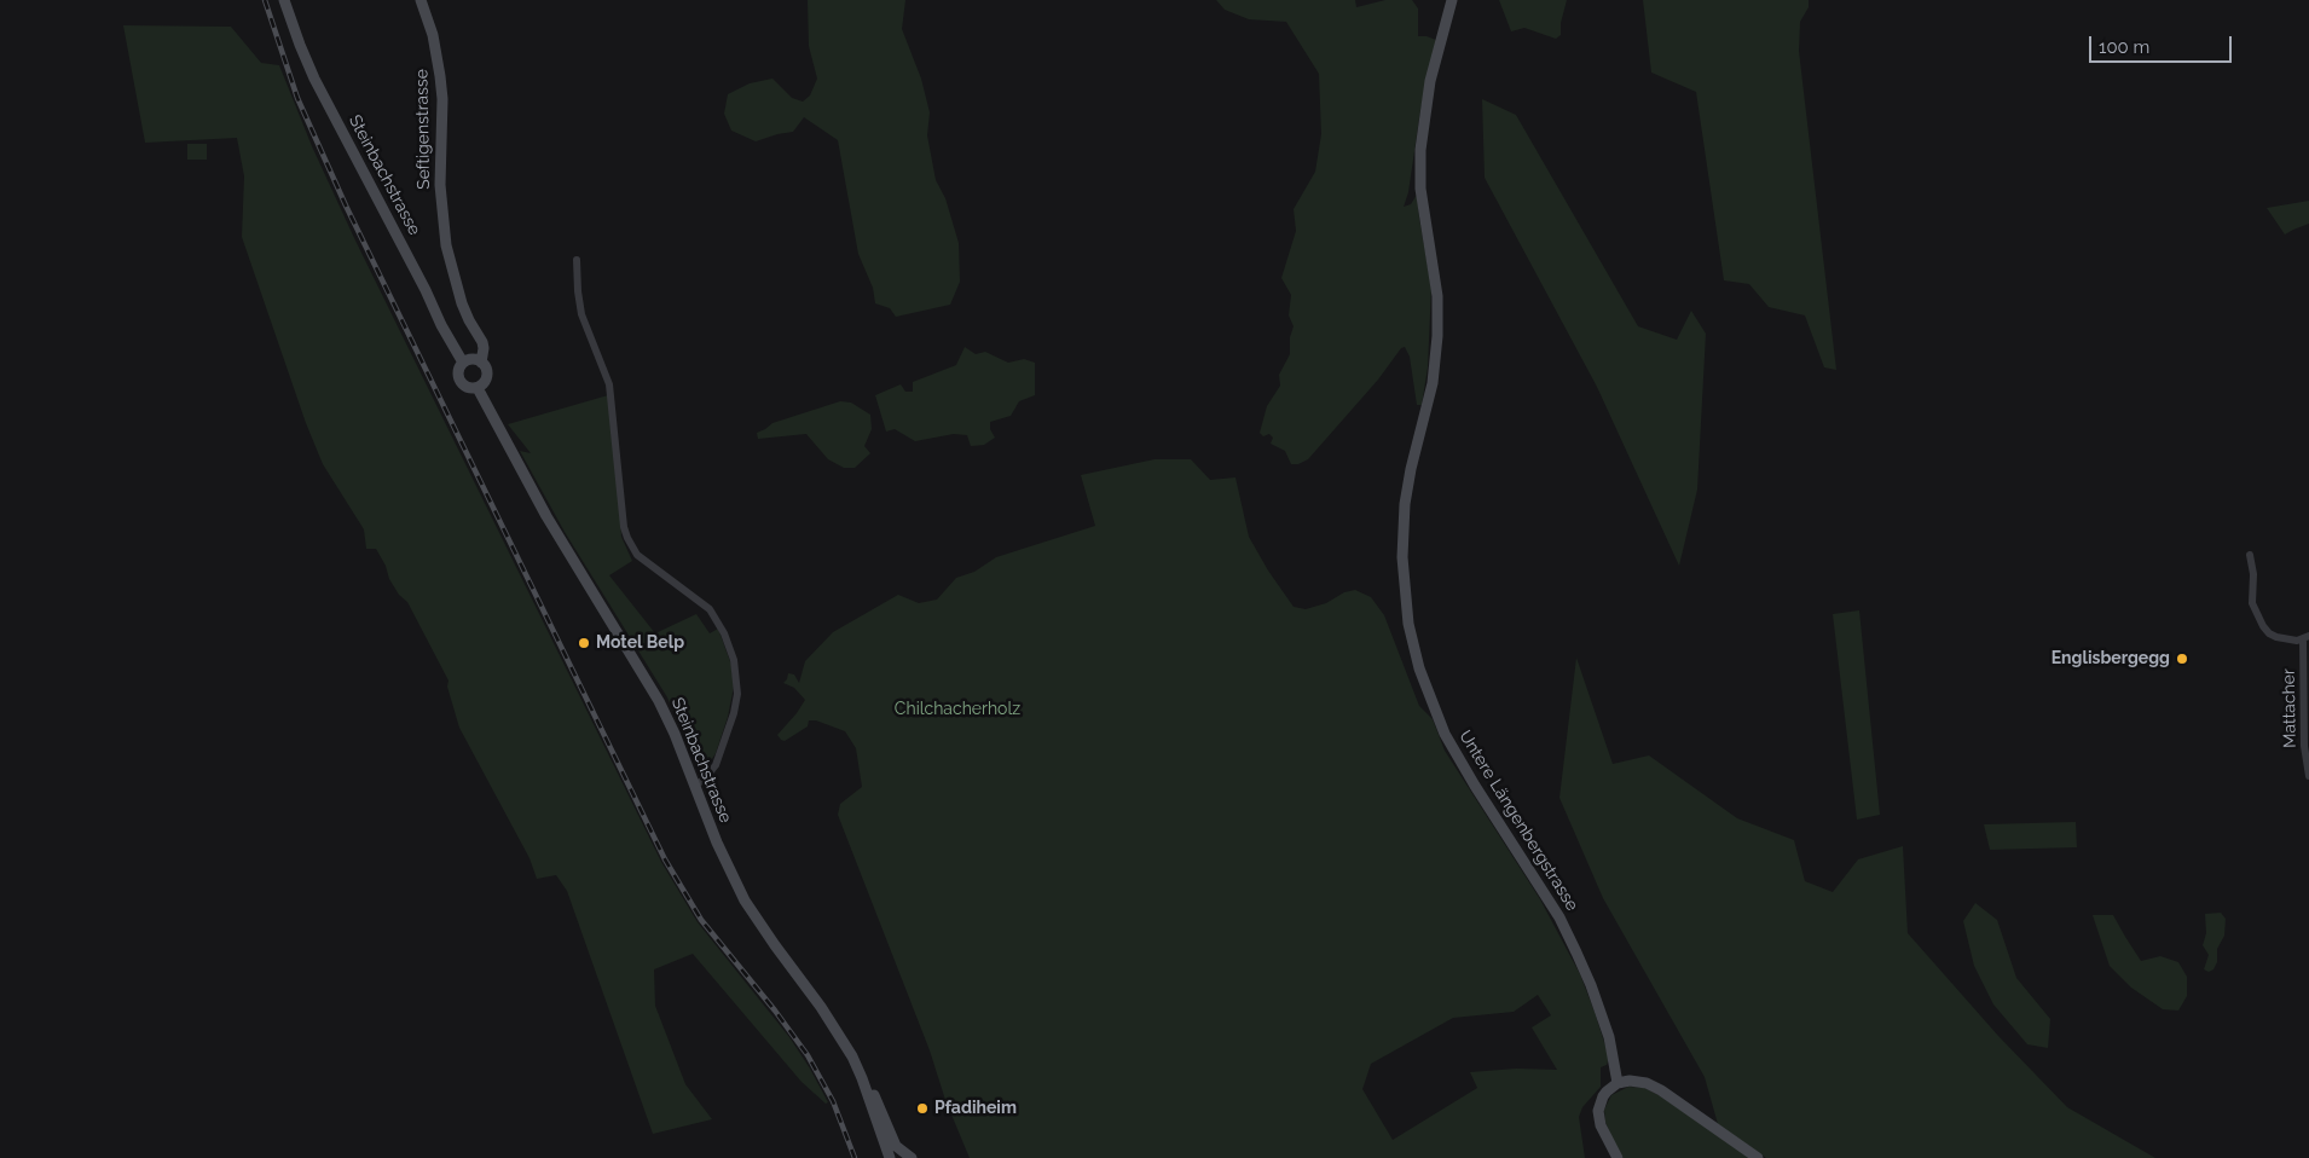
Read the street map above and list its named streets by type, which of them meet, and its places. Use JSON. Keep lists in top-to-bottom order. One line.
{"streets":{"main road":["Seftigenstrasse","Steinbachstrasse","Untere Längenbergstrasse"],"street":["Mattacher"]},"crossings":[["Seftigenstrasse","Steinbachstrasse"]],"parks":["Chilchacherholz"],"places":["Motel Belp","Englisbergegg","Pfadiheim"],"scale_bar":"100 m"}
